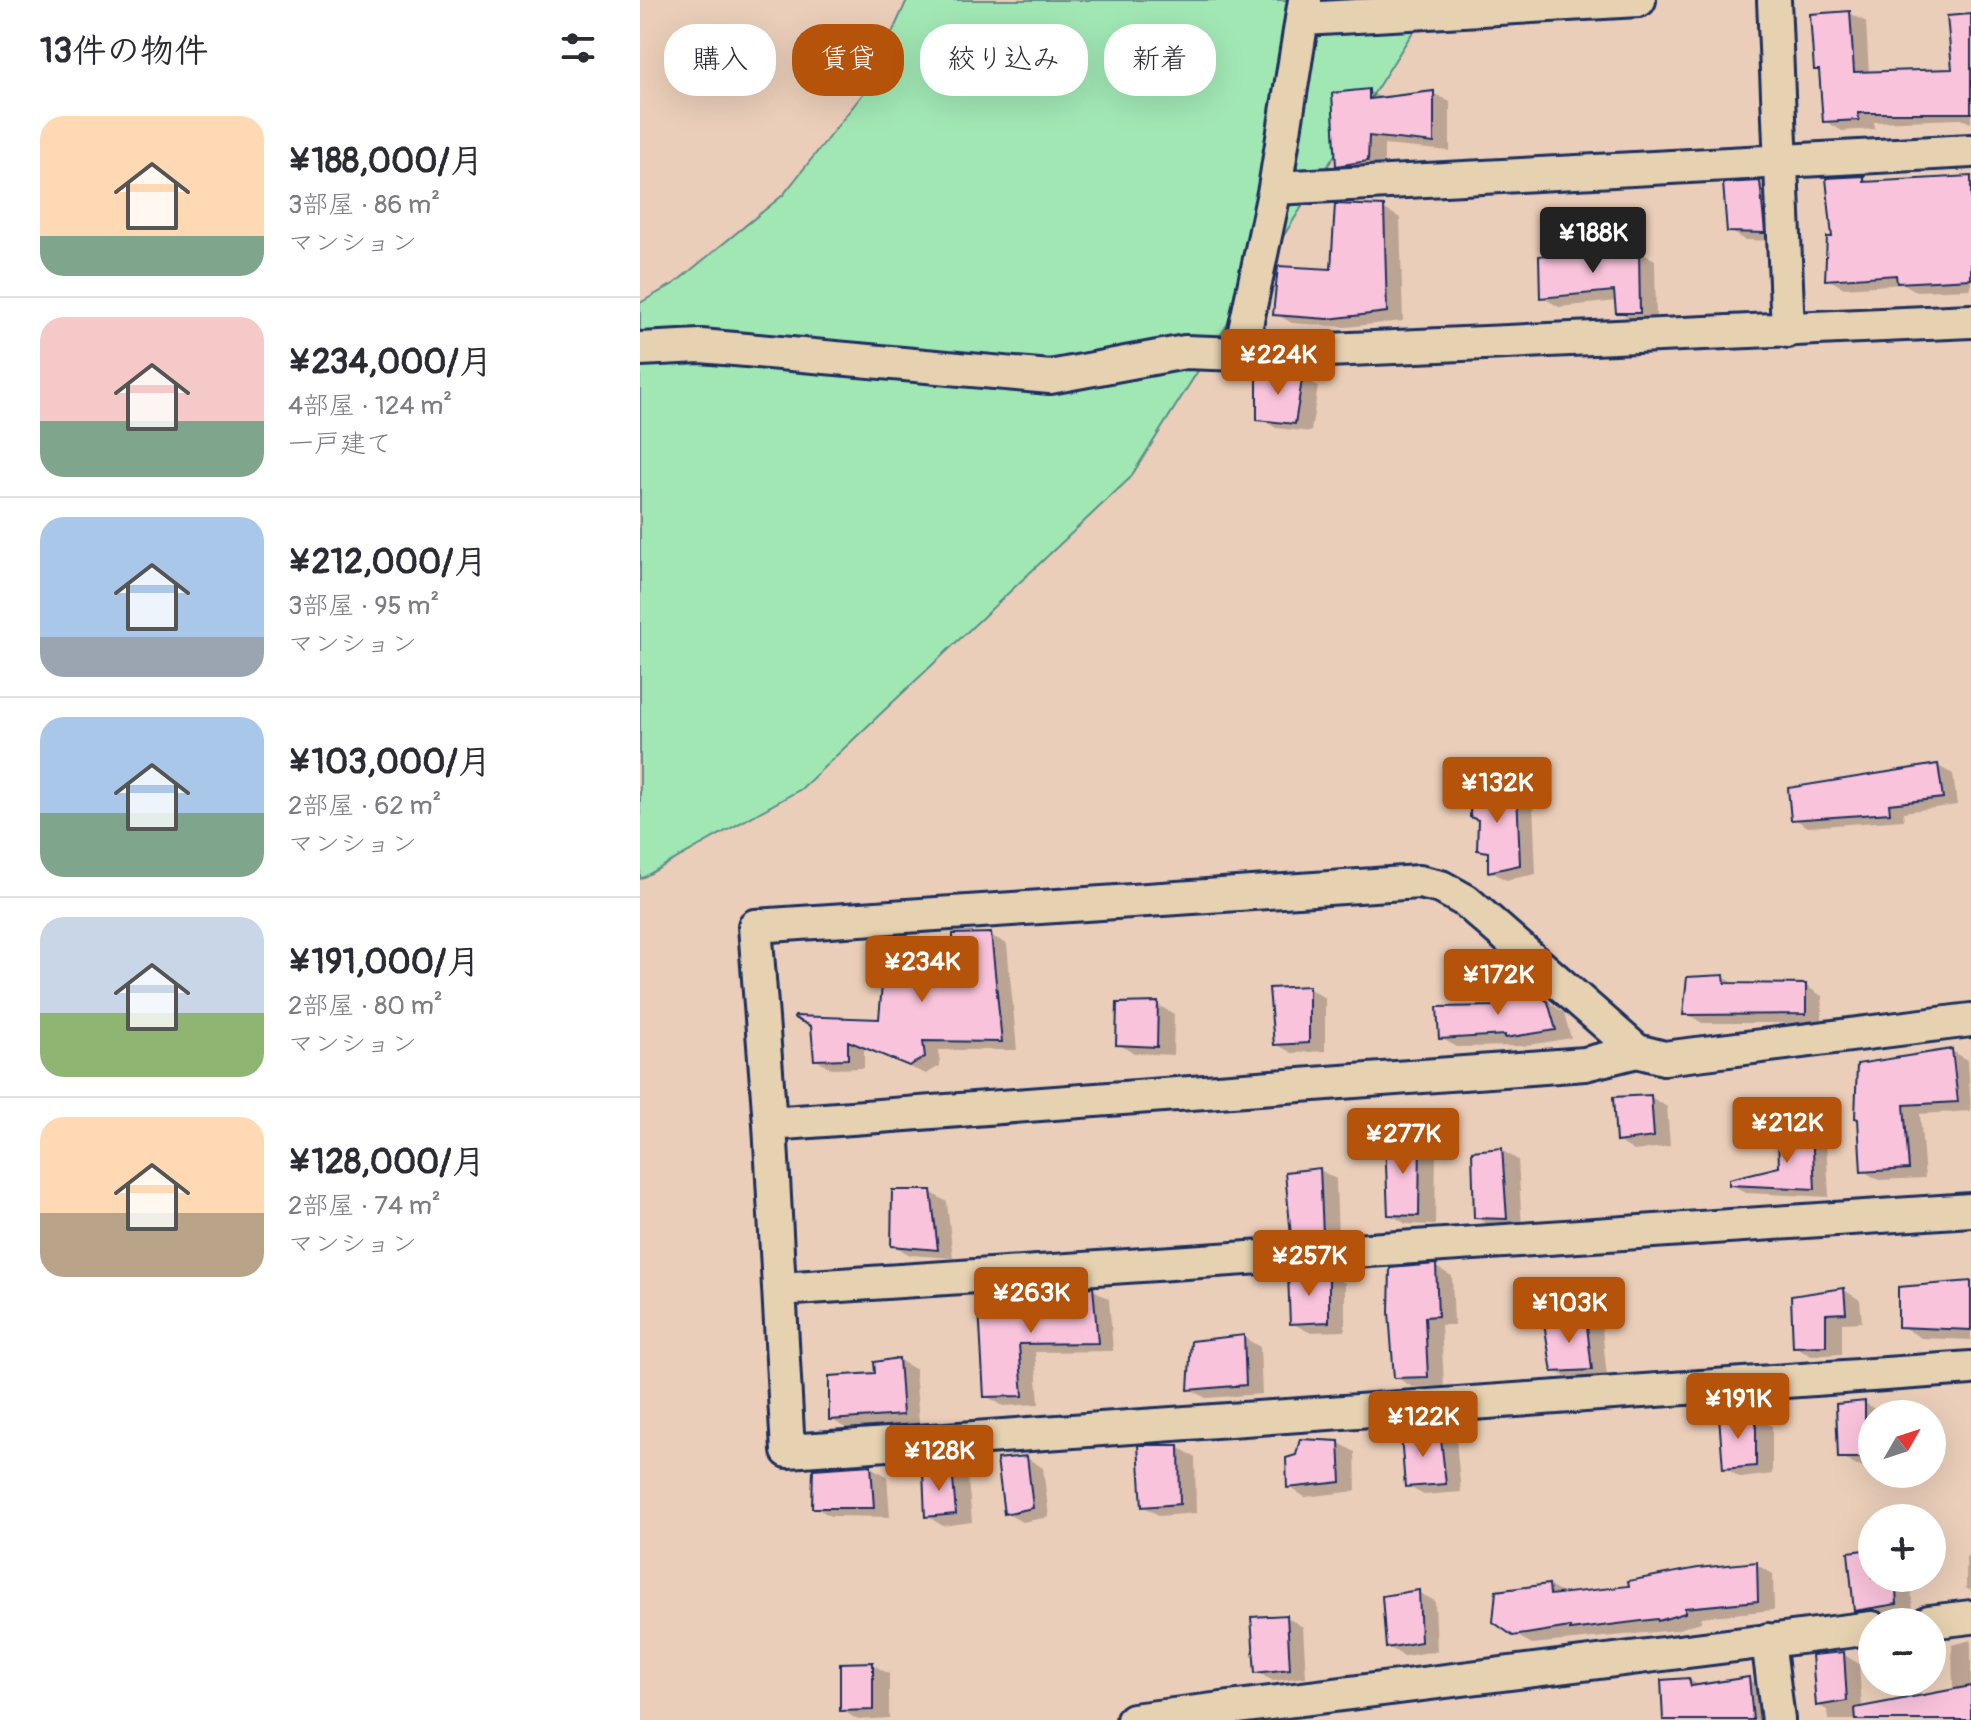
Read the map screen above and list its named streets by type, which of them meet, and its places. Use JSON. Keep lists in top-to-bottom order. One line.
{"north":"top right","page":{"heading":"13件の物件","chip":["購入","賃貸","絞り込み","新着"],"list":[{"name":"¥188,000/月","note":"3部屋 · 86 m² · マンション"},{"name":"¥234,000/月","note":"4部屋 · 124 m² · 一戸建て"},{"name":"¥212,000/月","note":"3部屋 · 95 m² · マンション"},{"name":"¥103,000/月","note":"2部屋 · 62 m² · マンション"},{"name":"¥191,000/月","note":"2部屋 · 80 m² · マンション"},{"name":"¥128,000/月","note":"2部屋 · 74 m² · マンション"}],"price":["¥188K","¥224K","¥132K","¥234K","¥172K","¥212K","¥277K","¥257K","¥263K","¥103K","¥191K","¥122K","¥128K"],"map_buttons":["+","−"]}}
